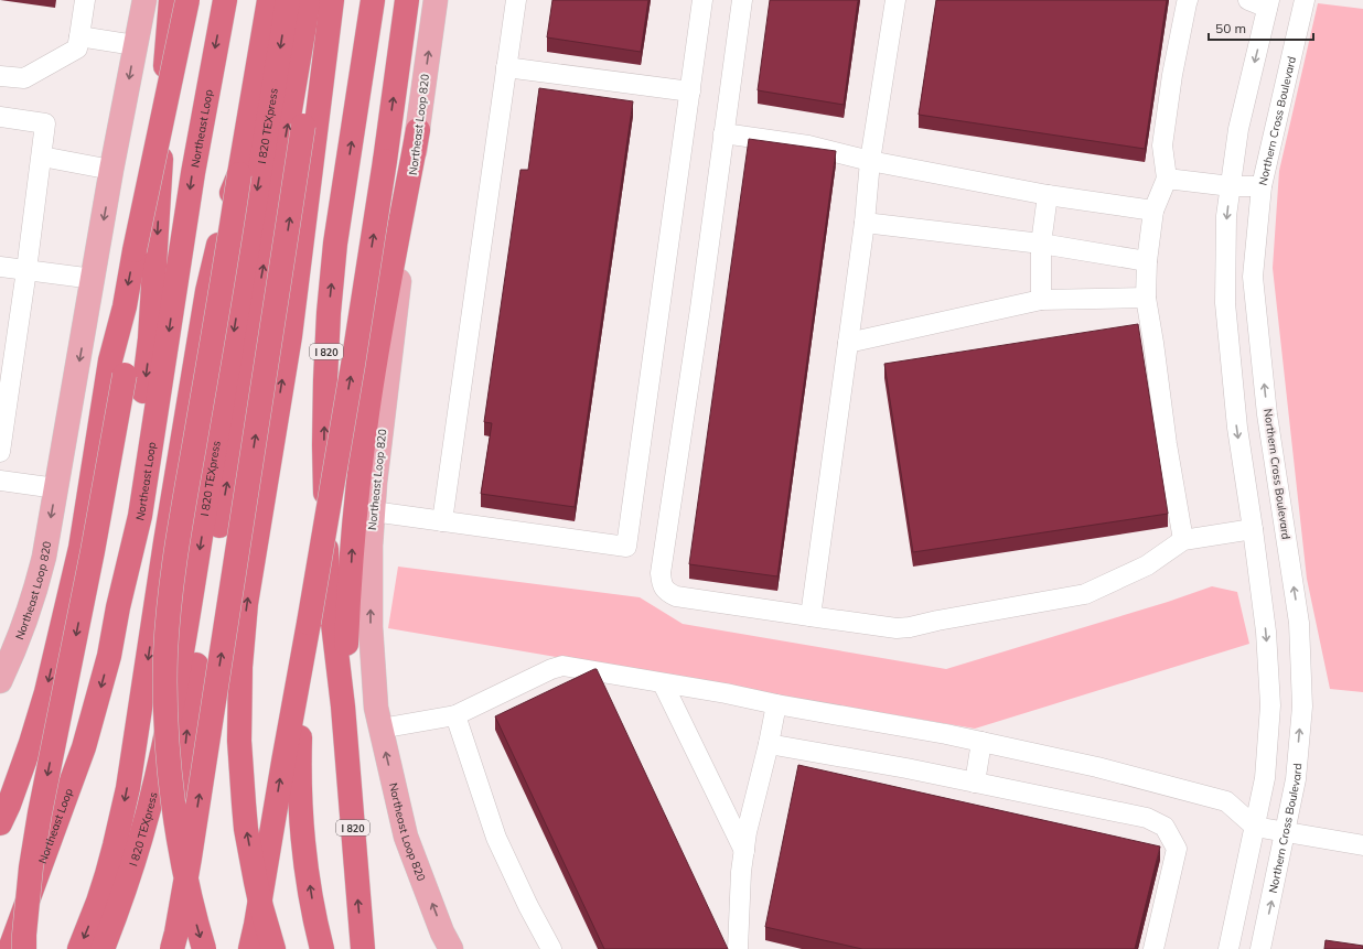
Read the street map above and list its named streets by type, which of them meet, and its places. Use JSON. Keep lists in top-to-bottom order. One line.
{"streets":{"highway":["I 820 TEXpress","Northeast Loop","I 820"],"main road":["Northeast Loop 820"],"street":["Northern Cross Boulevard"]},"scale_bar":"50 m"}
